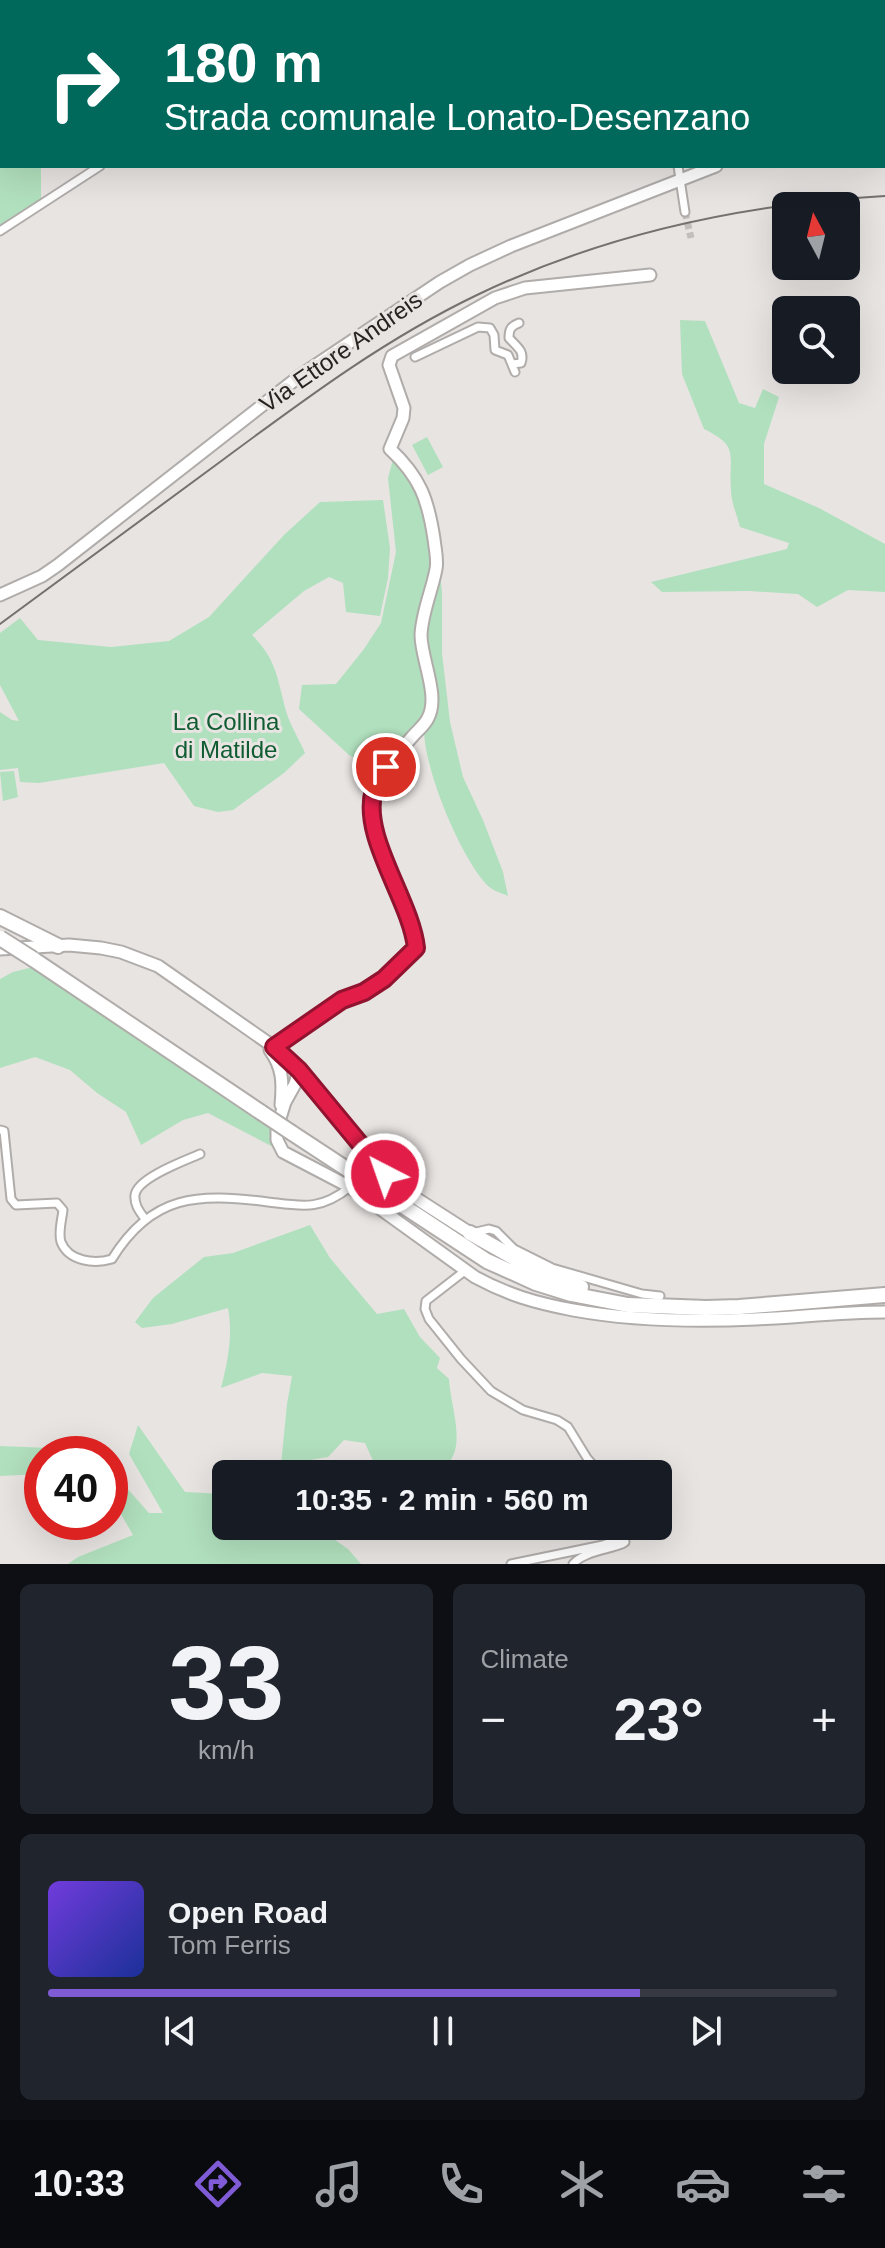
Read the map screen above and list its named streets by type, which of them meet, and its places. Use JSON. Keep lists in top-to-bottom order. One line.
{"streets":{"street":["Via Ettore Andreis"]},"parks":["La Collina di Matilde"],"north":"top","page":{"turn":["180 m","Strada comunale Lonato-Desenzano"],"limit":"40","trip":"10:35 · 2 min · 560 m","tile":[["33","km/h"],"Climate"],"heat":["−","23°","+"],"song":["Open Road","Tom Ferris"],"tabs":"10:33"}}
